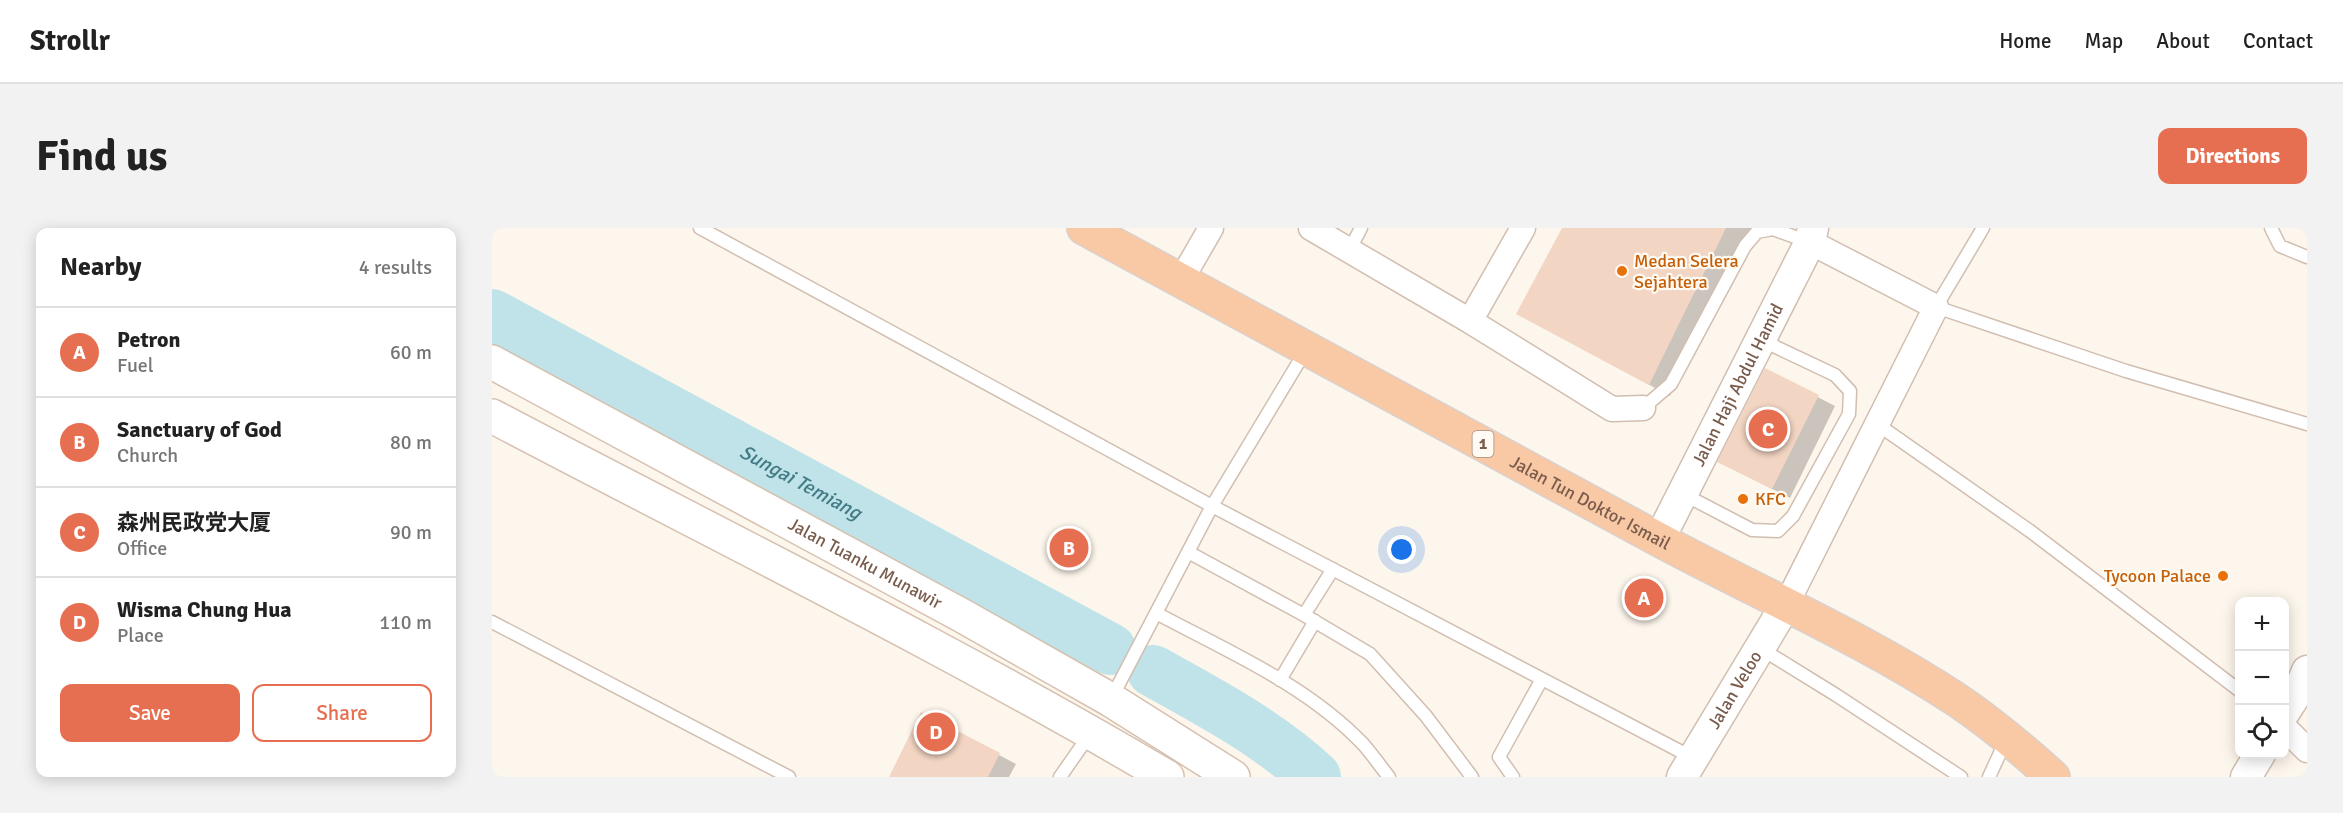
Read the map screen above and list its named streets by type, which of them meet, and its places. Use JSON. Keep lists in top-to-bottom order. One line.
{"streets":{"highway":["1","Jalan Tun Doktor Ismail"],"main road":["Jalan Tuanku Munawir"],"street":["Jalan Haji Abdul Hamid","Jalan Veloo"]},"crossings":[["Jalan Haji Abdul Hamid","Jalan Tun Doktor Ismail"],["Jalan Tun Doktor Ismail","Jalan Veloo"]],"water":["Sungai Temiang"],"places":["Medan Selera Sejahtera","KFC","Tycoon Palace"],"page":{"header":"Strollr","nav":["Home","Map","About","Contact"],"buttons":["Directions",["Save","Share"]],"title":"Find us","heading":["Nearby","4 results"],"list":[{"mark":"A","name":"Petron","note":"Fuel","value":"60 m"},{"mark":"B","name":"Sanctuary of God","note":"Church","value":"80 m"},{"mark":"C","name":"森州民政党大厦","note":"Office","value":"90 m"},{"mark":"D","name":"Wisma Chung Hua","note":"Place","value":"110 m"}],"pins":["C","B","A","D"],"map_buttons":["+","−"]}}
